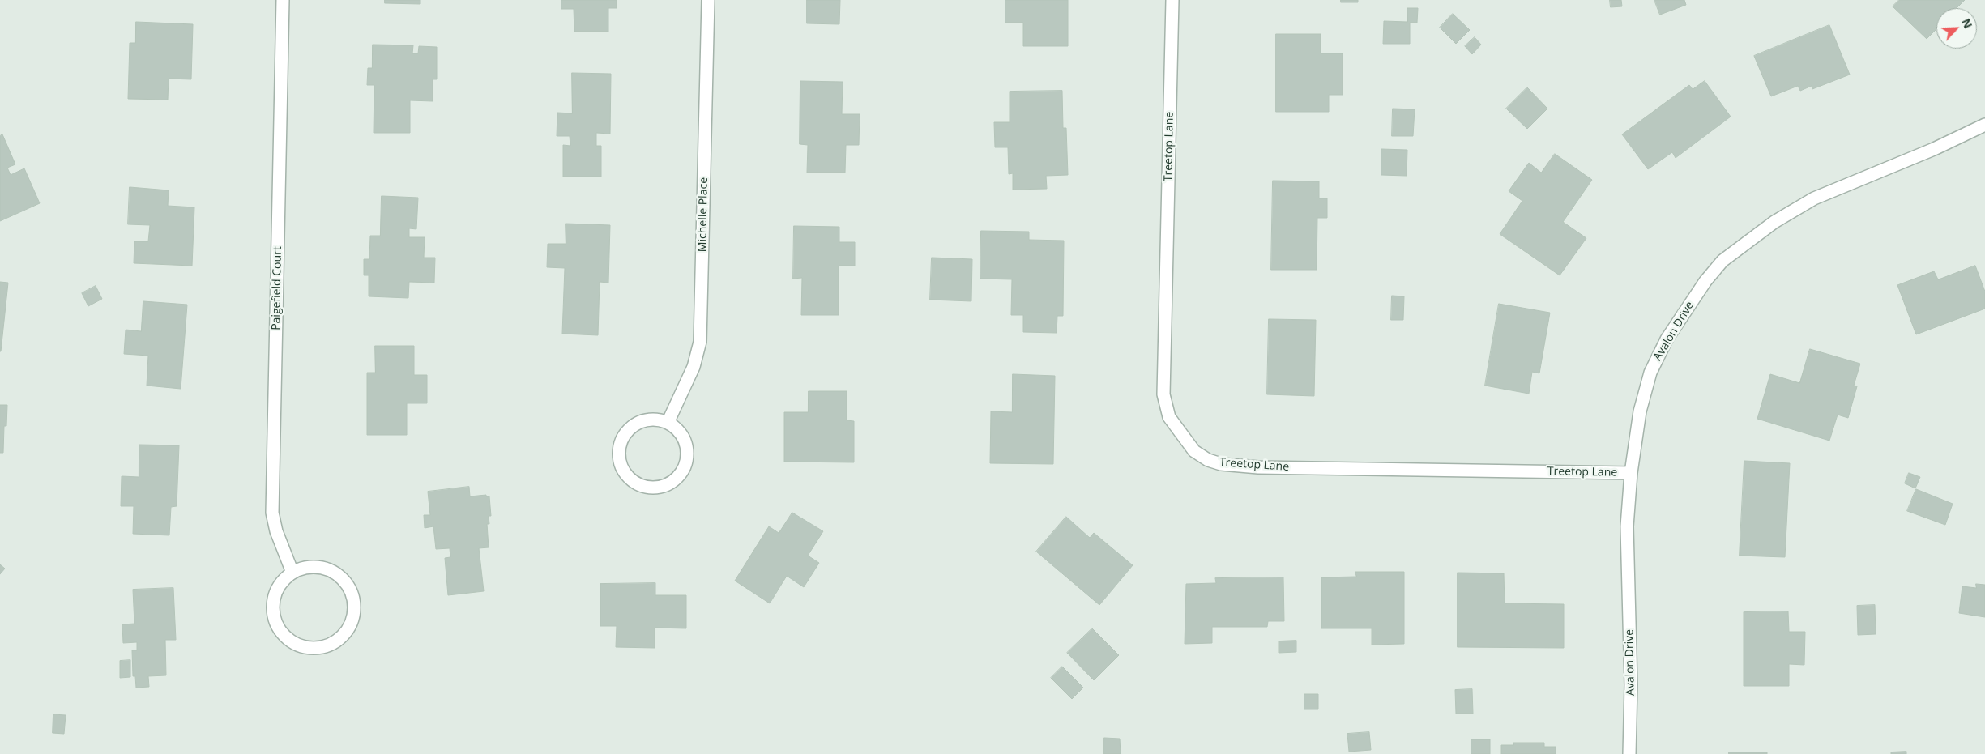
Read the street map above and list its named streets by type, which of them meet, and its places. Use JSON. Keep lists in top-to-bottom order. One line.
{"streets":{"street":["Treetop Lane","Michelle Place","Paigefield Court","Avalon Drive"]},"crossings":[["Treetop Lane","Avalon Drive"]],"north":"top right"}
